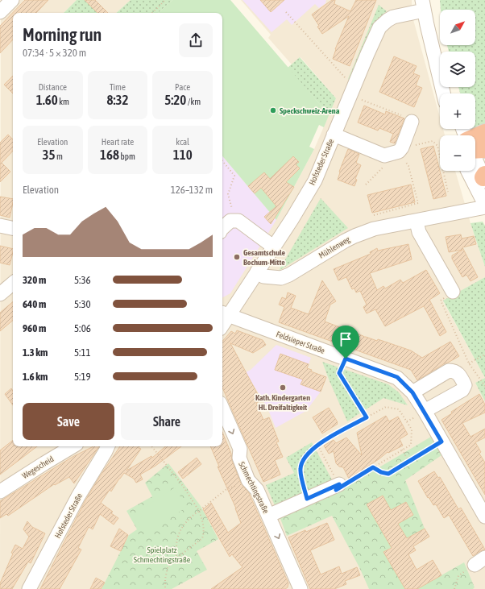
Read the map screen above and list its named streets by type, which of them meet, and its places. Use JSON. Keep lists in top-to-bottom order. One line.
{"streets":{"street":["Hofsteder Straße","Mühlenweg","Feldsieper Straße","Wegescheid","Schmechtingstraße"]},"crossings":[["Hofsteder Straße","Mühlenweg"],["Hofsteder Straße","Feldsieper Straße"]],"one_way":["Schmechtingstraße"],"parks":["Spielplatz Schmechtingstraße"],"places":["Speckschweiz-Arena","Gesamtschule Bochum-Mitte","Kath. Kindergarten Hl. Dreifaltigkeit"],"north":"top right","page":{"map_buttons":["+","−"],"heading":["Morning run","07:34 · 5 × 320 m"],"stats":[["Distance","1.60 km"],["Time","8:32"],["Pace","5:20 /km"],["Elevation","35 m"],["Heart rate","168 bpm"],["kcal","110"]],"chart":["Elevation","126–132 m"],"list":[{"name":"320 m","note":"5:36"},{"name":"640 m","note":"5:30"},{"name":"960 m","note":"5:06"},{"name":"1.3 km","note":"5:11"},{"name":"1.6 km","note":"5:19"}],"buttons":["Save","Share"]}}
